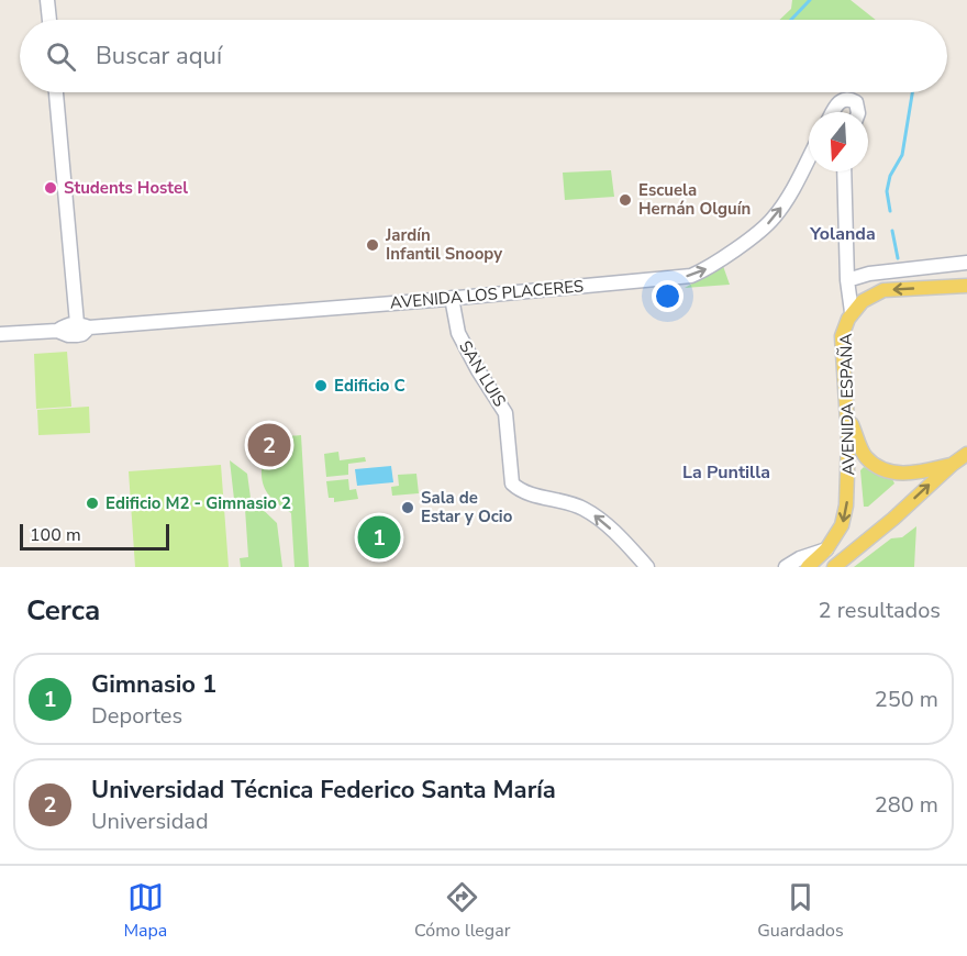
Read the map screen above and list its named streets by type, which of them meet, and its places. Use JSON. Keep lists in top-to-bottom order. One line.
{"streets":{"main road":["AVENIDA LOS PLACERES","SAN LUIS","AVENIDA ESPAÑA"]},"crossings":[["AVENIDA LOS PLACERES","SAN LUIS"]],"one_way":["AVENIDA LOS PLACERES","SAN LUIS"],"districts":["Yolanda","La Puntilla"],"places":["Students Hostel","Escuela Hernán Olguín","Jardín Infantil Snoopy","Edificio C","Edificio M2 - Gimnasio 2","Sala de Estar y Ocio"],"scale_bar":"100 m","north":"bottom","page":{"search":"Buscar aquí","pins":["2","1"],"scale":"100 m","heading":["Cerca","2 resultados"],"list":[{"mark":"1","name":"Gimnasio 1","note":"Deportes","value":"250 m"},{"mark":"2","name":"Universidad Técnica Federico Santa María","note":"Universidad","value":"280 m"}],"nav":["Mapa","Cómo llegar","Guardados"]}}
